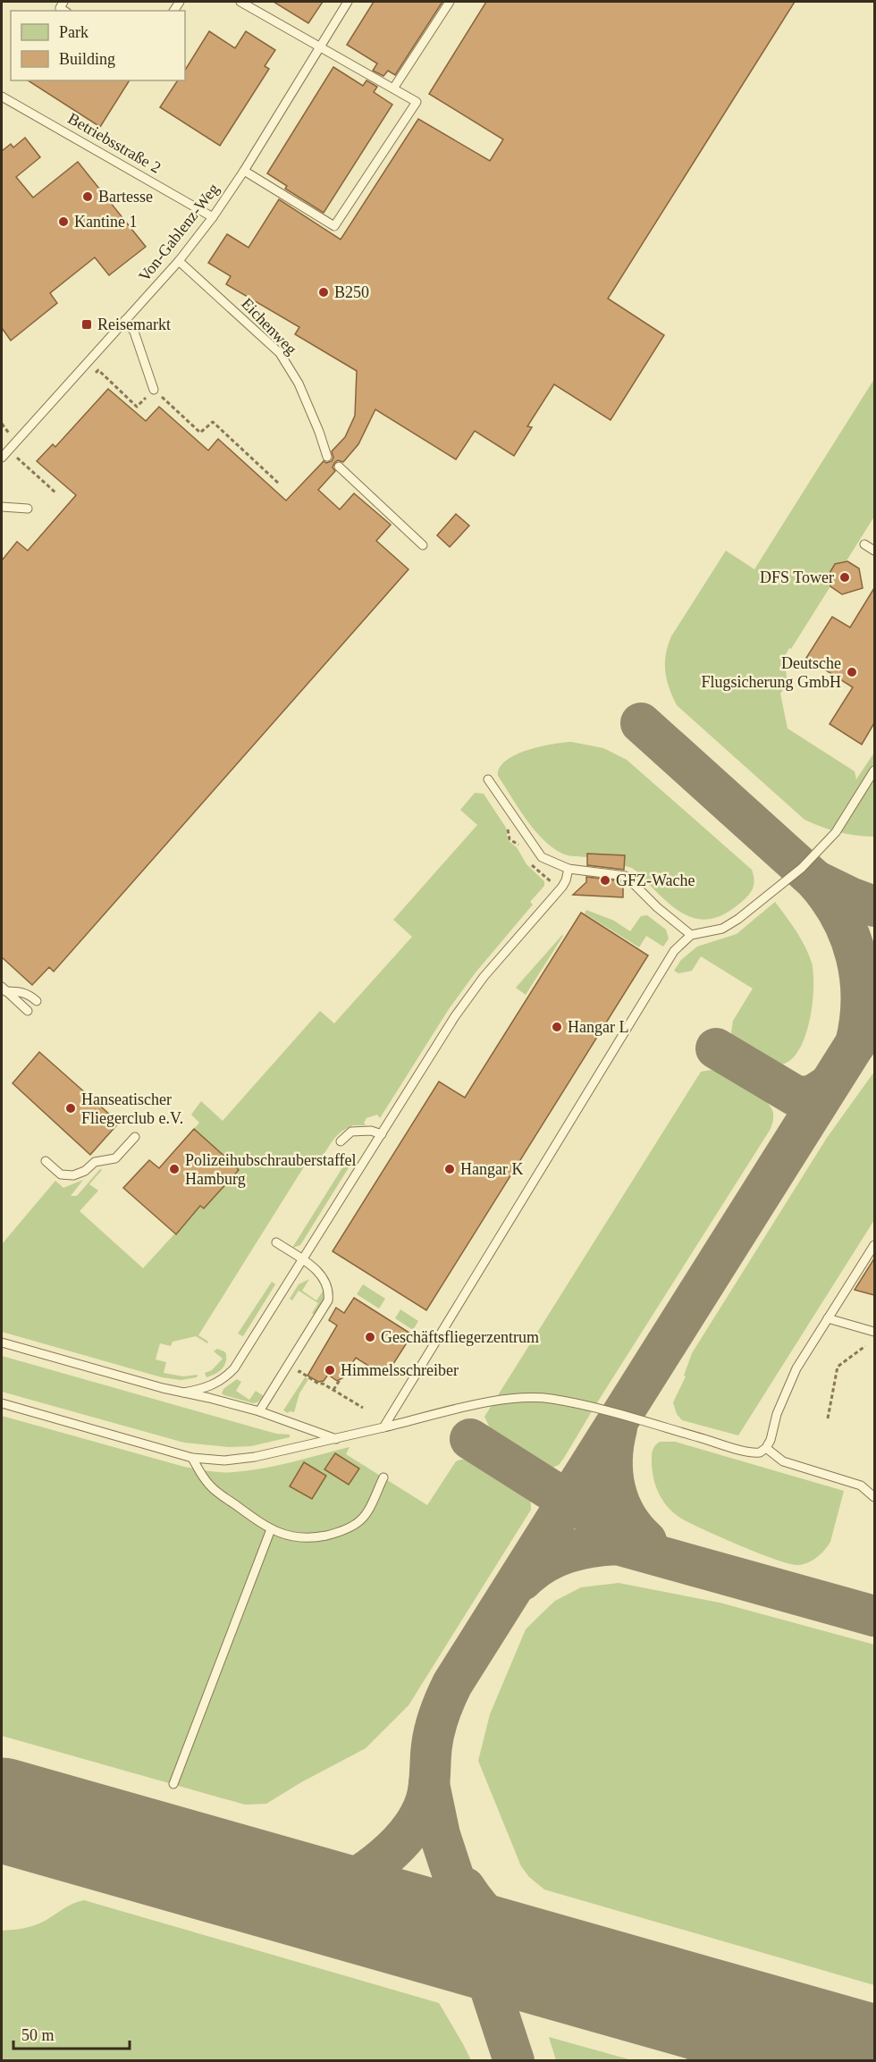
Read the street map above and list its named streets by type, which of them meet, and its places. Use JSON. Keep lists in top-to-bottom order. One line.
{"streets":{"lane":["Betriebsstraße 2","Von-Gablenz-Weg","Eichenweg"]},"crossings":[["Betriebsstraße 2","Von-Gablenz-Weg"],["Von-Gablenz-Weg","Eichenweg"]],"places":{"other":["Bartesse","Kantine 1","B250","DFS Tower","Deutsche Flugsicherung GmbH","GFZ-Wache","Hangar L","Hanseatischer Fliegerclub e.V.","Polizeihubschrauberstaffel Hamburg","Hangar K","Geschäftsfliegerzentrum","Himmelsschreiber"],"transit":["Reisemarkt"]},"legend":["Park","Building"],"scale_bar":"50 m"}
